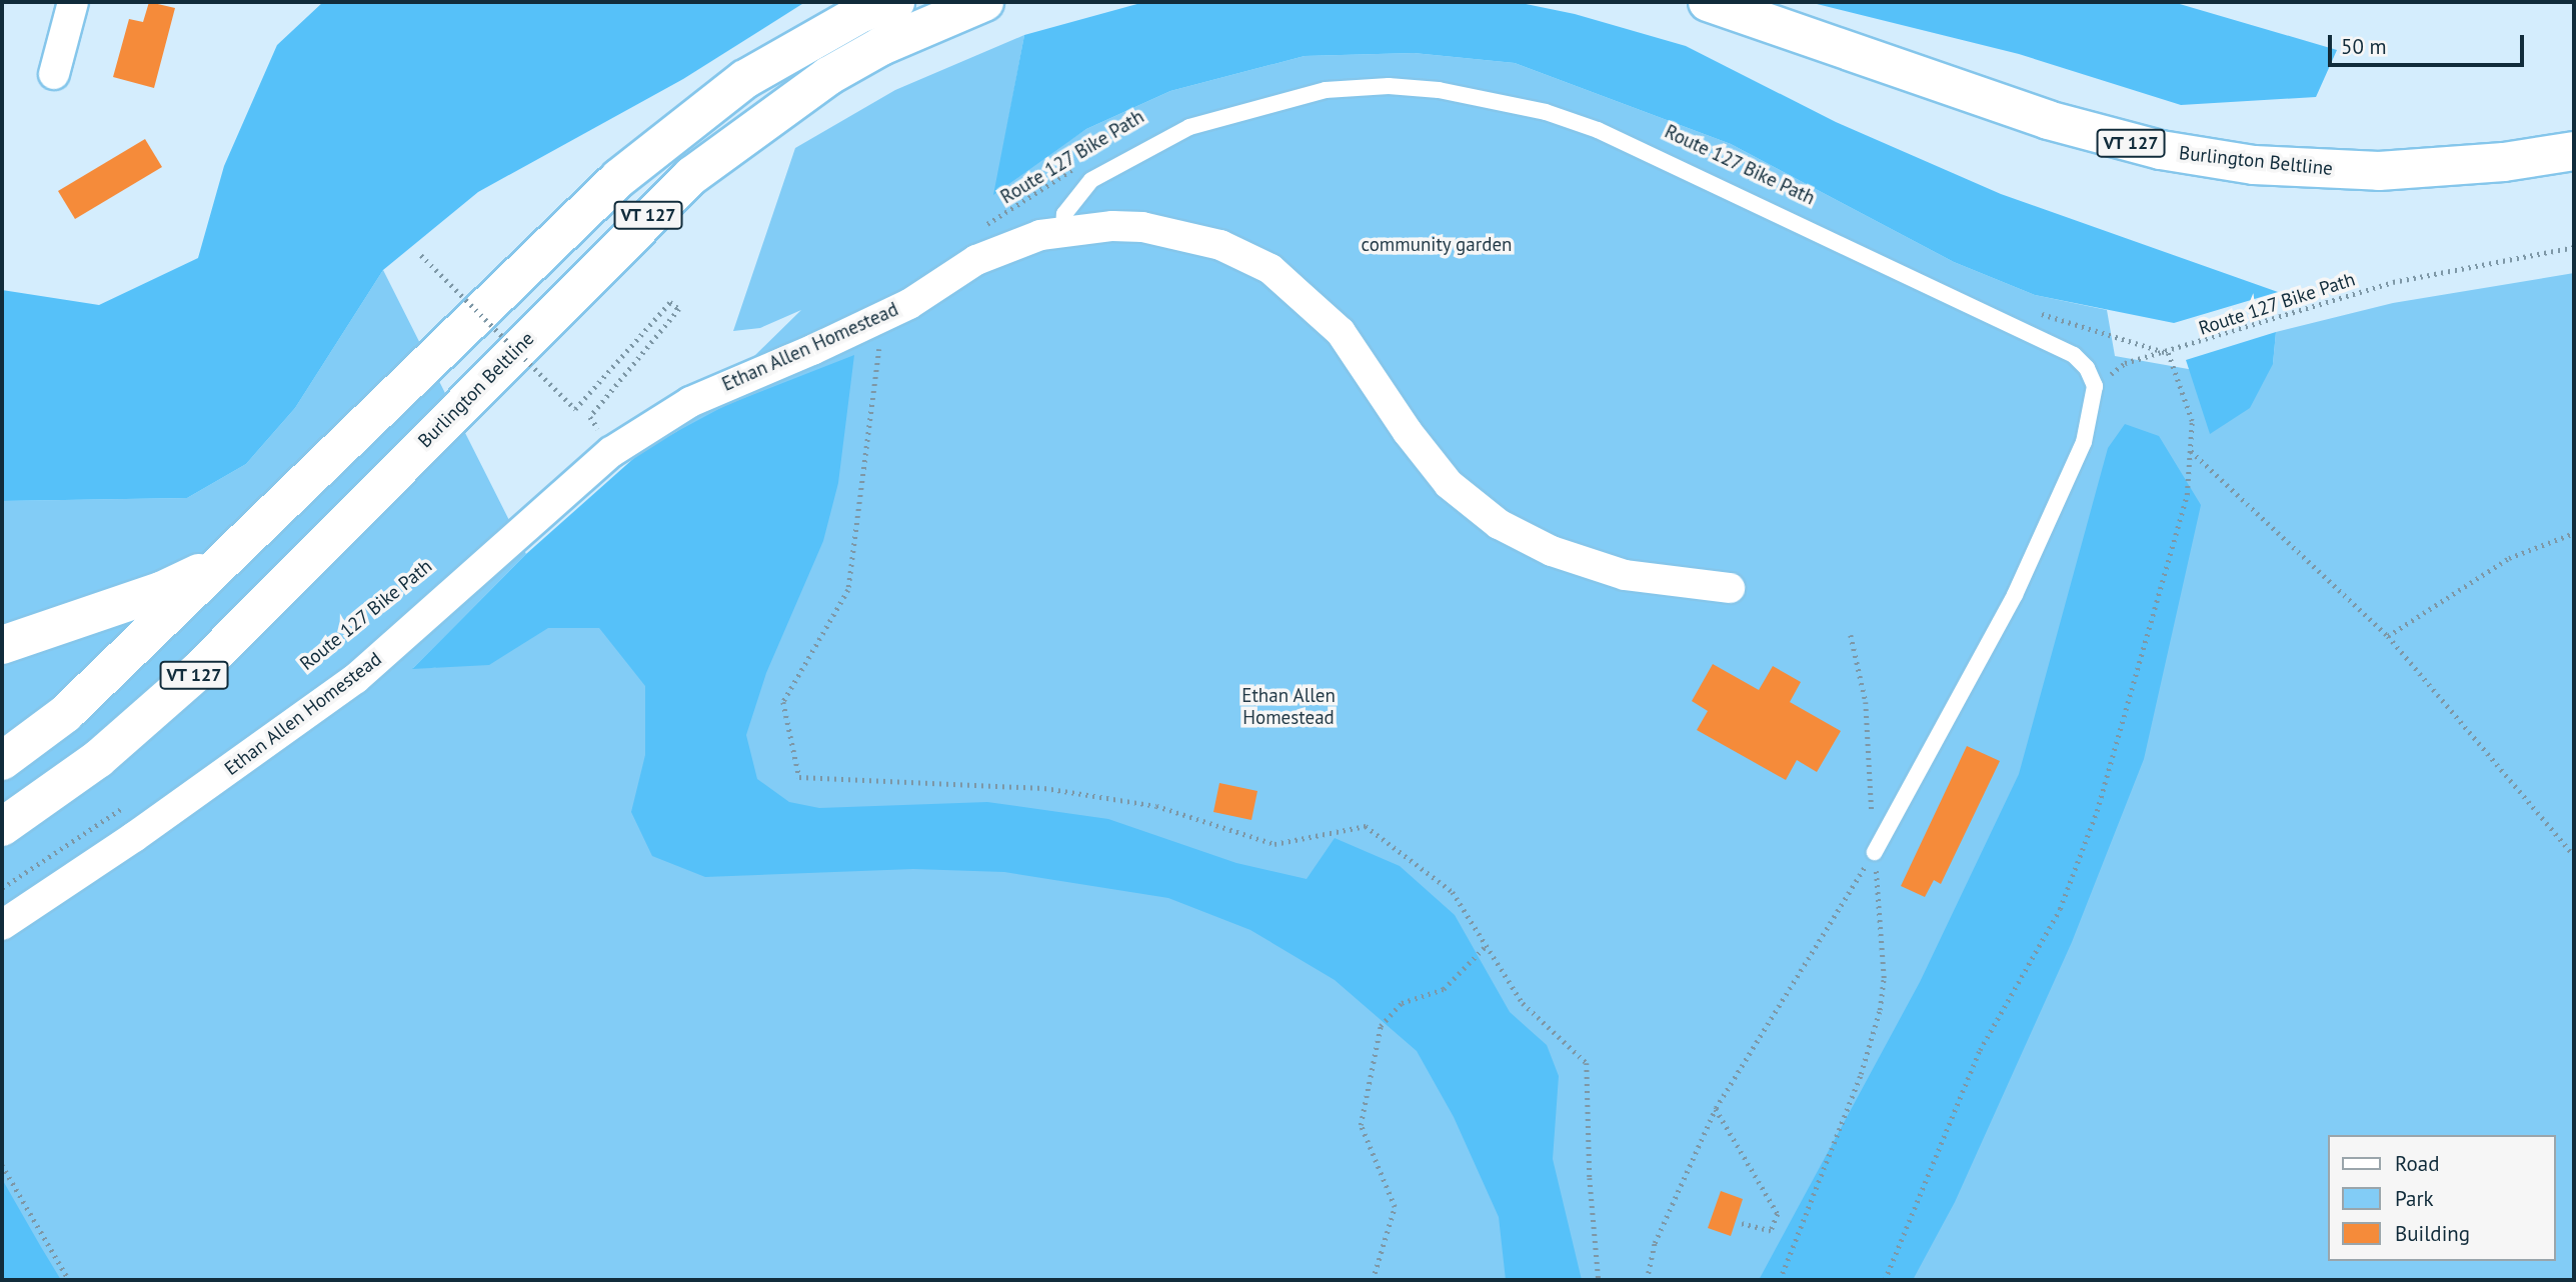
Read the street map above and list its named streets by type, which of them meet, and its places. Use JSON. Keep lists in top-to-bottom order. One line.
{"streets":{"main road":["VT 127","Burlington Beltline"],"street":["Ethan Allen Homestead"],"path":["Route 127 Bike Path"]},"parks":["community garden","Ethan Allen Homestead"],"legend":["Road","Park","Building"],"scale_bar":"50 m"}
